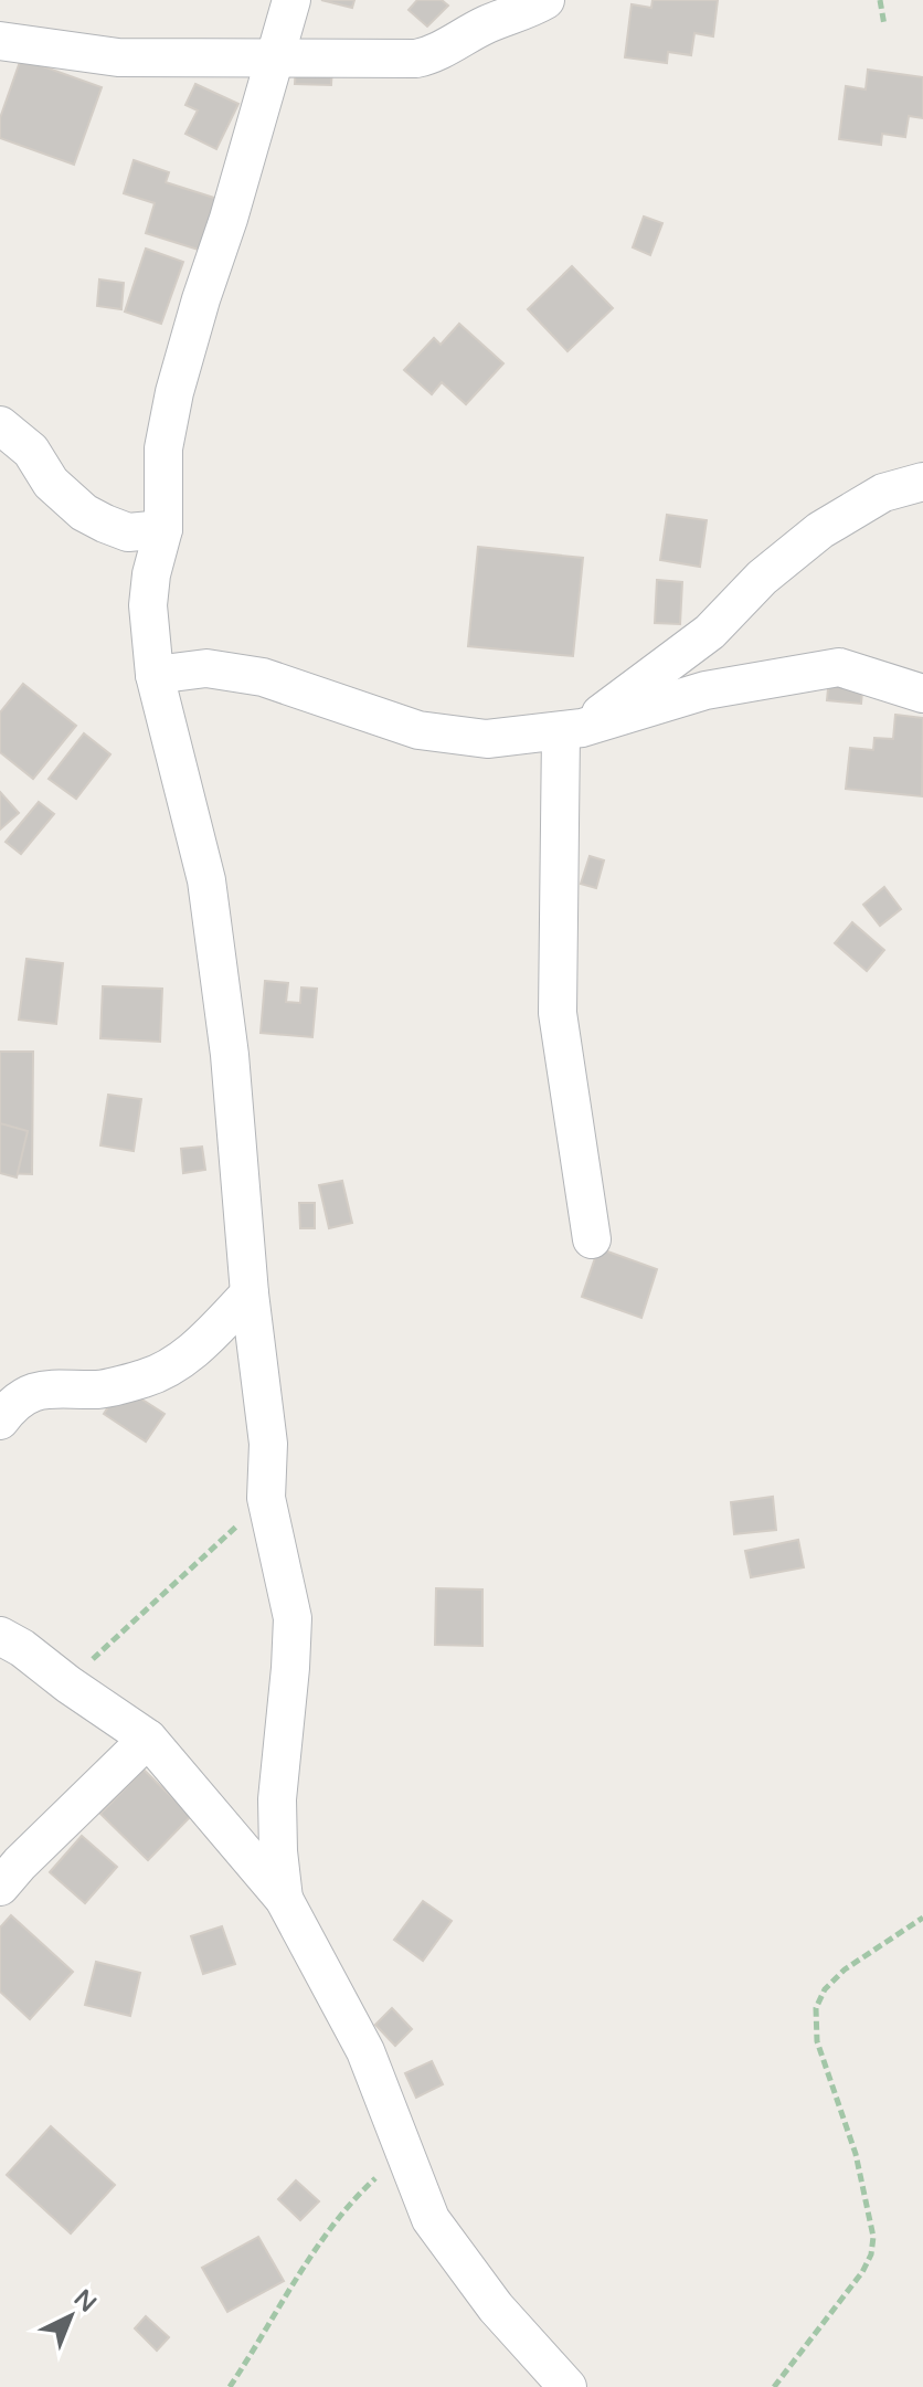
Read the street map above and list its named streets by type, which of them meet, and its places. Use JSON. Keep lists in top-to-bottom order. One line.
{"north":"top right"}
